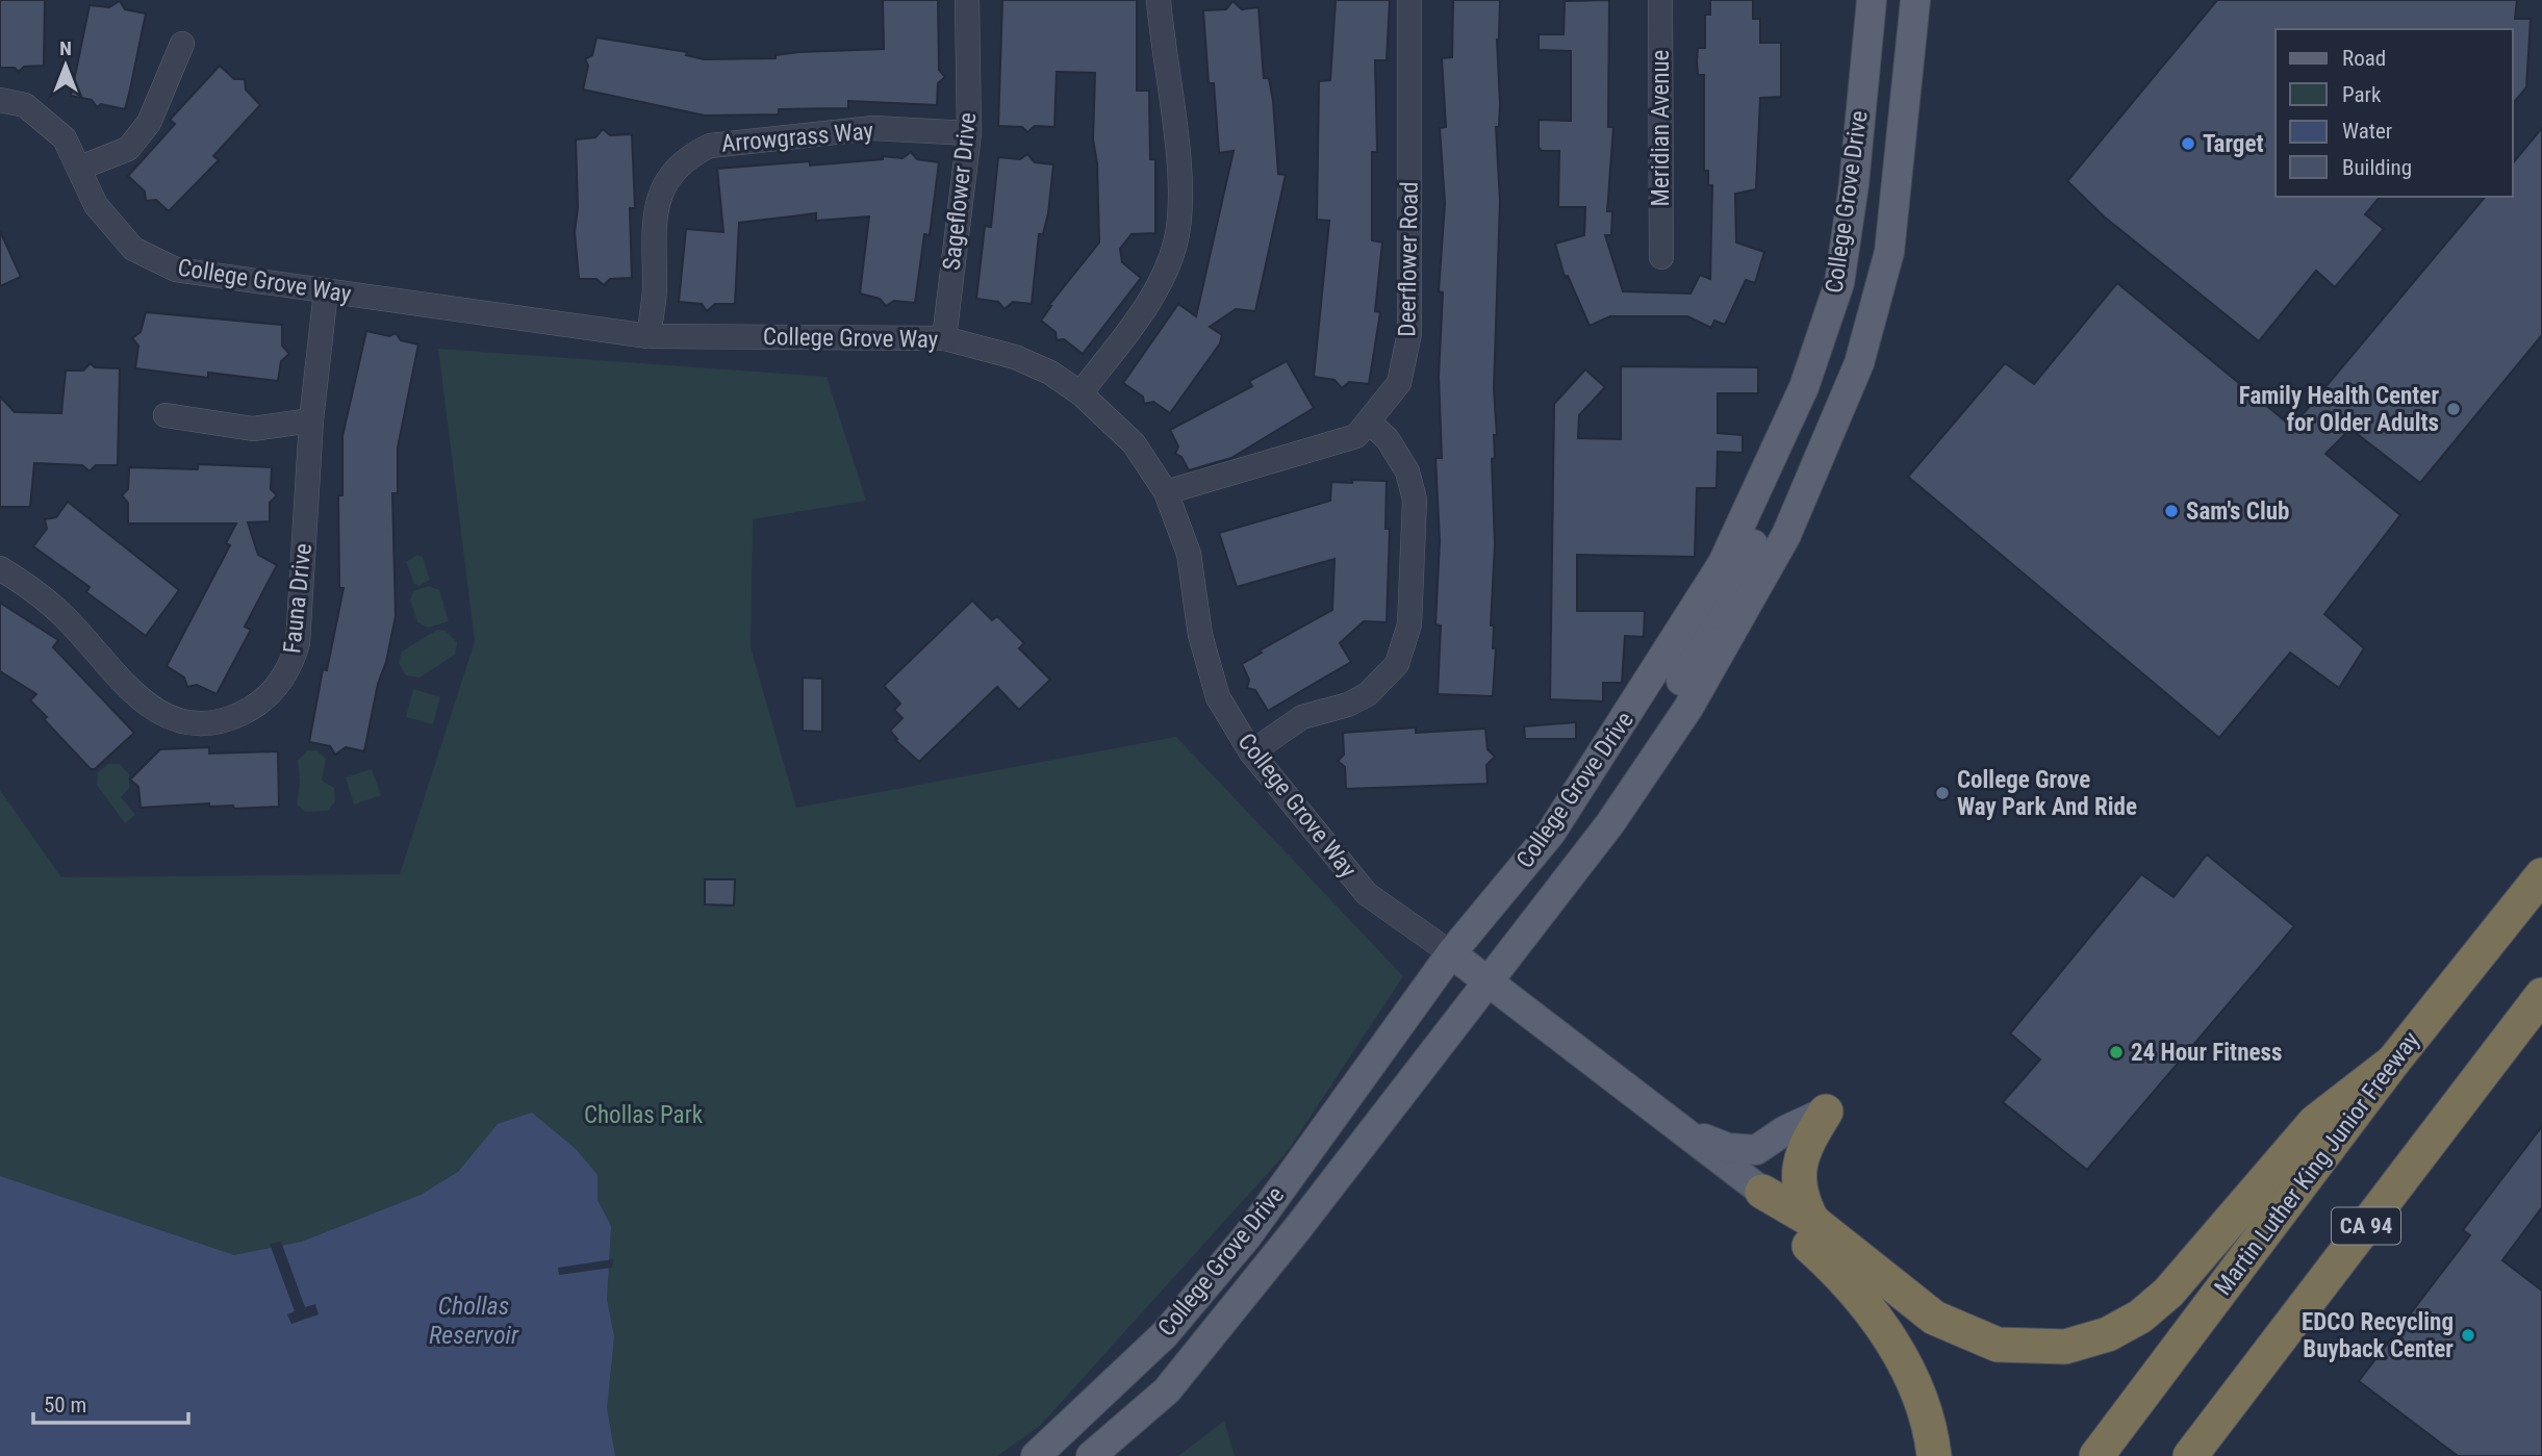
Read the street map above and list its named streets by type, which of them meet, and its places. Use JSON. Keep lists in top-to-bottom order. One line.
{"streets":{"highway":["Martin Luther King Junior Freeway","CA 94"],"main road":["College Grove Drive","College Grove Way"],"street":["Meridian Avenue","Arrowgrass Way","Sageflower Drive","Deerflower Road","Fauna Drive"]},"crossings":[["Arrowgrass Way","Sageflower Drive"],["Arrowgrass Way","College Grove Way"],["Sageflower Drive","College Grove Way"],["College Grove Drive","College Grove Way"],["Deerflower Road","College Grove Way"],["College Grove Way","Fauna Drive"]],"water":["Chollas Reservoir"],"parks":["Chollas Park"],"places":["Target","Family Health Center for Older Adults","Sam's Club","College Grove Way Park And Ride","24 Hour Fitness","EDCO Recycling Buyback Center"],"legend":["Road","Park","Water","Building"],"scale_bar":"50 m","north":"top"}
